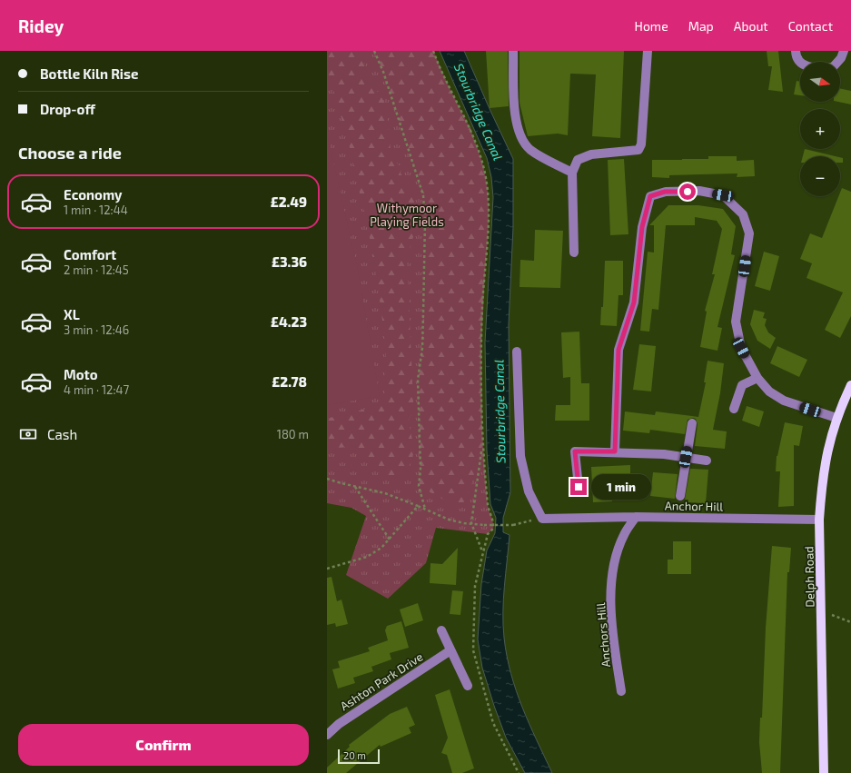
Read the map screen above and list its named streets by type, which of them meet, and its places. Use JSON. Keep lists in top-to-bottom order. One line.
{"streets":{"main road":["Delph Road"],"street":["Anchor Hill","Anchors Hill","Ashton Park Drive"]},"crossings":[["Anchor Hill","Delph Road"],["Anchor Hill","Anchors Hill"]],"water":["Stourbridge Canal"],"parks":["Withymoor Playing Fields"],"scale_bar":"20 m","north":"right","page":{"header":"Ridey","nav":["Home","Map","About","Contact"],"banner":["Bottle Kiln Rise","Drop-off"],"map_buttons":["+","−"],"heading":"Choose a ride","list":[{"name":"Economy","note":"1 min · 12:44","value":"£2.49"},{"name":"Comfort","note":"2 min · 12:45","value":"£3.36"},{"name":"XL","note":"3 min · 12:46","value":"£4.23"},{"name":"Moto","note":"4 min · 12:47","value":"£2.78"}],"pay":["Cash","180 m"],"bubble":"1 min","buttons":"Confirm","scale":"20 m"}}
